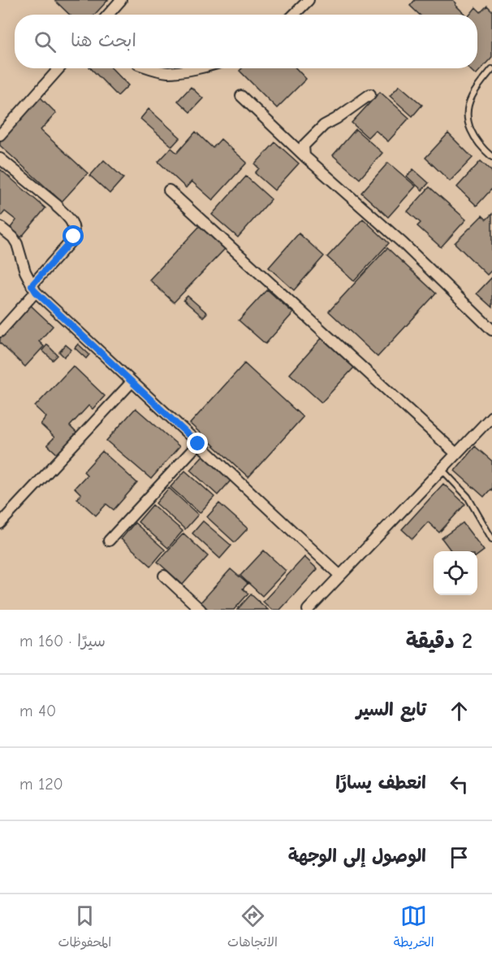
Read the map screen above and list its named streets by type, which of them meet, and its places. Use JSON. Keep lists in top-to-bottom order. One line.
{"page":{"search":"ابحث هنا","heading":["2 دقيقة","سيرًا · 160 m"],"list":[["تابع السير","40 m"],["انعطف يسارًا","120 m"],"الوصول إلى الوجهة"],"nav":["الخريطة","الاتجاهات","المحفوظات"]}}
